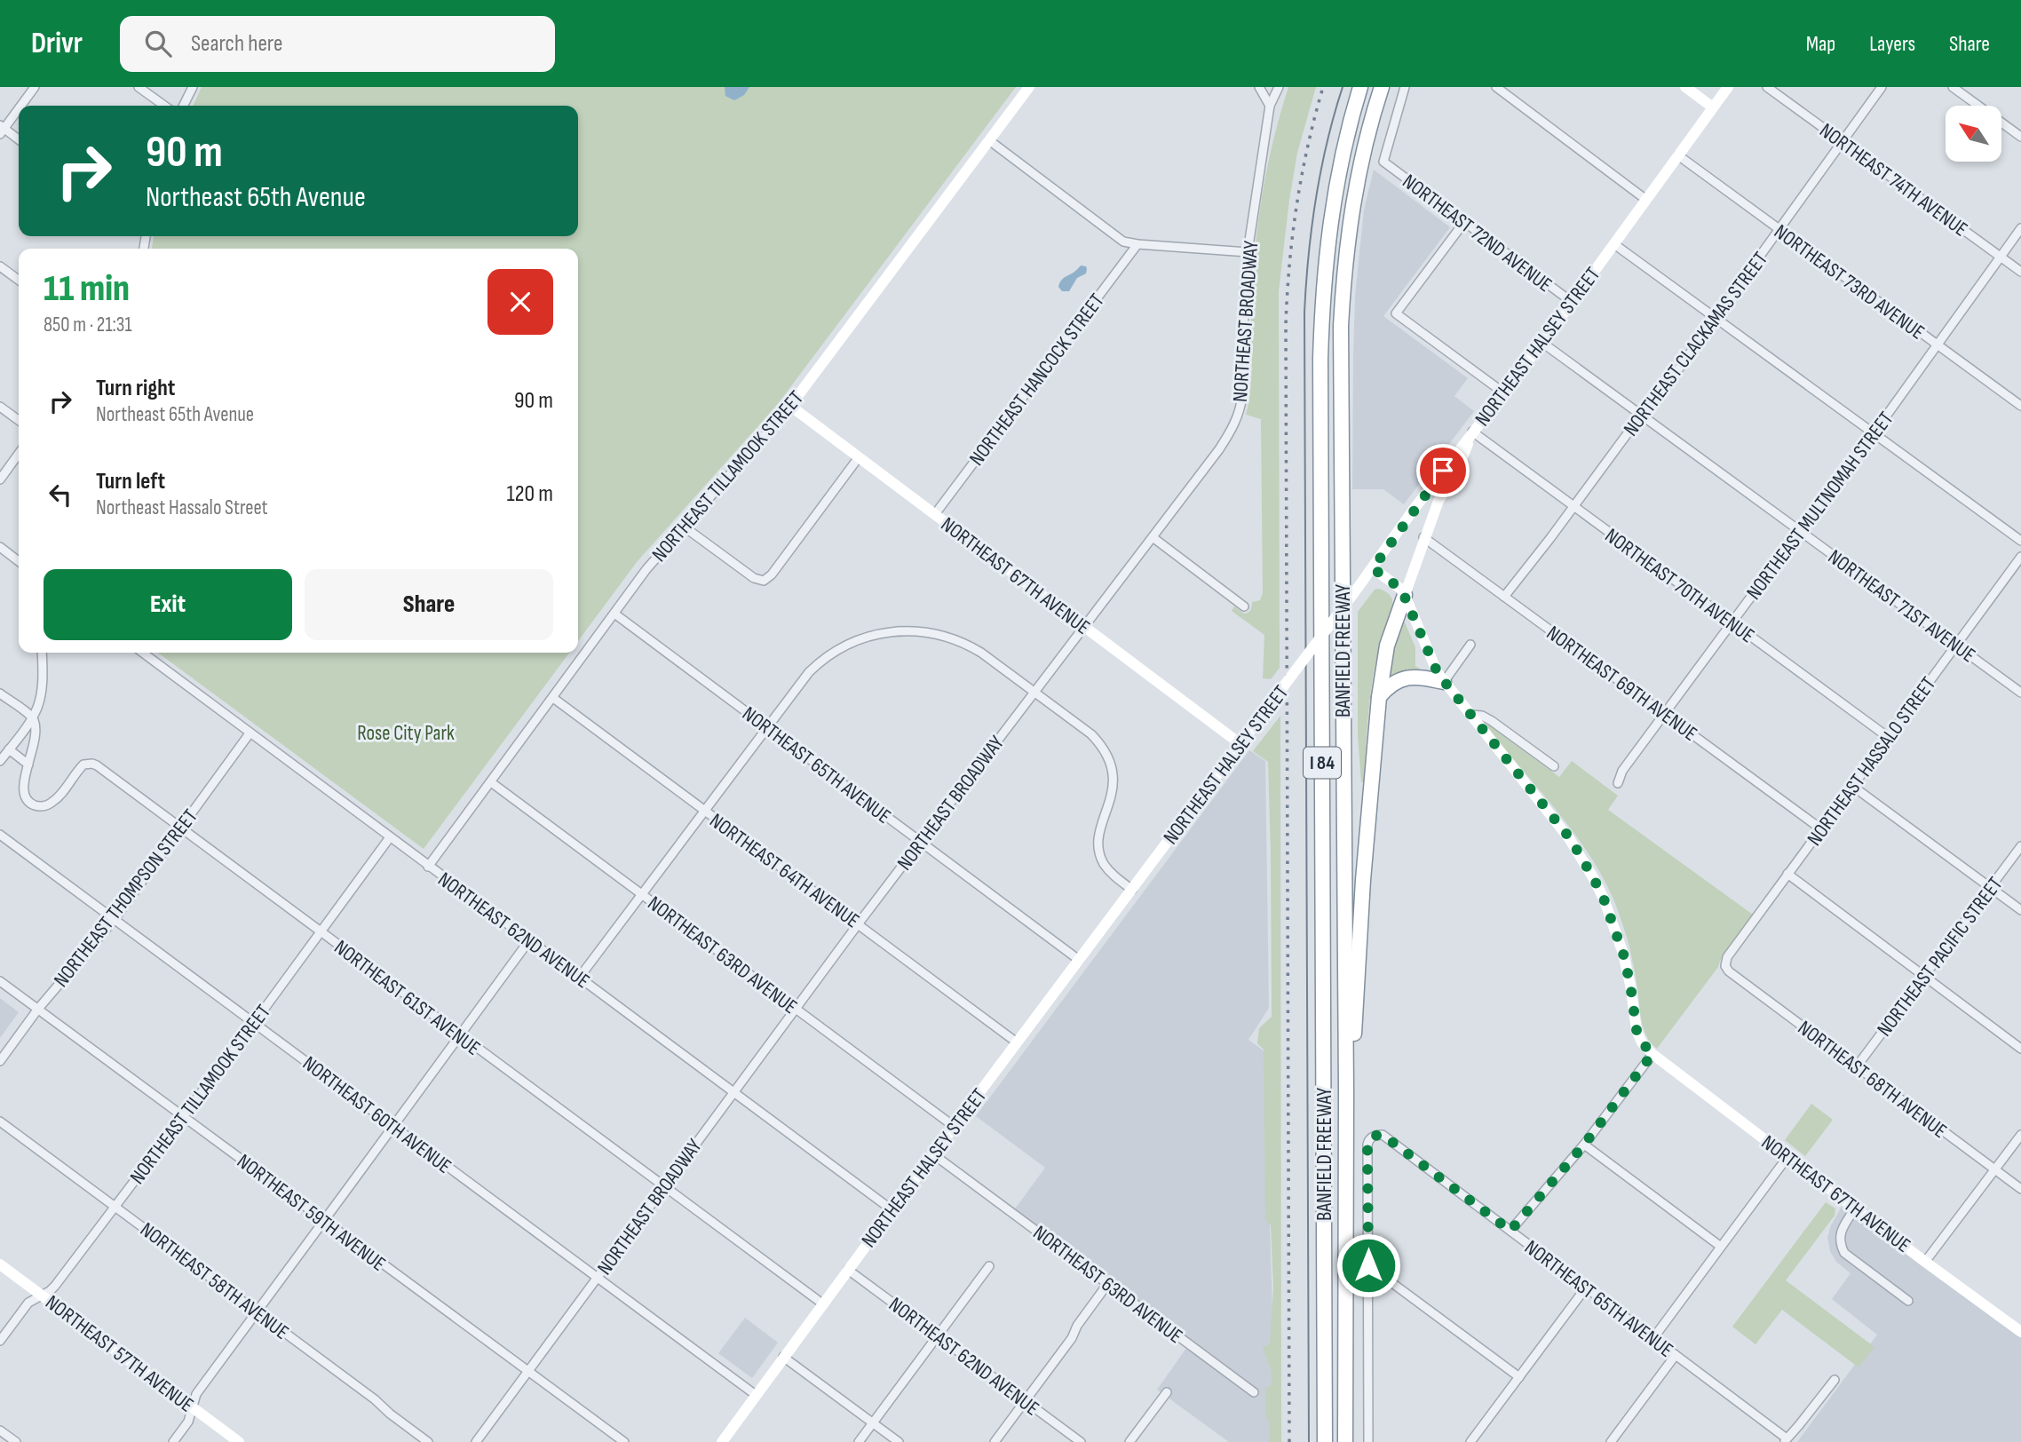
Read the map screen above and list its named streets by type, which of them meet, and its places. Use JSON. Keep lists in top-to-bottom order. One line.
{"streets":{"highway":["BANFIELD FREEWAY","I 84"],"main road":["NORTHEAST HALSEY STREET","NORTHEAST TILLAMOOK STREET","NORTHEAST 67TH AVENUE","NORTHEAST 57TH AVENUE"],"street":["NORTHEAST 74TH AVENUE","NORTHEAST 72ND AVENUE","NORTHEAST 73RD AVENUE","NORTHEAST BROADWAY","NORTHEAST CLACKAMAS STREET","NORTHEAST HANCOCK STREET","NORTHEAST MULTNOMAH STREET","NORTHEAST 70TH AVENUE","NORTHEAST 71ST AVENUE","NORTHEAST 69TH AVENUE","NORTHEAST HASSALO STREET","NORTHEAST 65TH AVENUE","NORTHEAST 64TH AVENUE","NORTHEAST THOMPSON STREET","NORTHEAST 62ND AVENUE","NORTHEAST 63RD AVENUE","NORTHEAST PACIFIC STREET","NORTHEAST 61ST AVENUE","NORTHEAST 68TH AVENUE","NORTHEAST 60TH AVENUE","NORTHEAST 59TH AVENUE","NORTHEAST 58TH AVENUE"]},"crossings":[["NORTHEAST 74TH AVENUE","NORTHEAST CLACKAMAS STREET"],["NORTHEAST 74TH AVENUE","NORTHEAST MULTNOMAH STREET"],["NORTHEAST 72ND AVENUE","NORTHEAST HALSEY STREET"],["NORTHEAST 73RD AVENUE","NORTHEAST CLACKAMAS STREET"],["NORTHEAST 73RD AVENUE","NORTHEAST HALSEY STREET"],["NORTHEAST 73RD AVENUE","NORTHEAST MULTNOMAH STREET"],["NORTHEAST BROADWAY","NORTHEAST 67TH AVENUE"],["NORTHEAST BROADWAY","NORTHEAST 65TH AVENUE"],["NORTHEAST BROADWAY","NORTHEAST 64TH AVENUE"],["NORTHEAST BROADWAY","NORTHEAST 62ND AVENUE"],["NORTHEAST BROADWAY","NORTHEAST 63RD AVENUE"],["NORTHEAST BROADWAY","NORTHEAST 61ST AVENUE"],["NORTHEAST BROADWAY","NORTHEAST 60TH AVENUE"],["NORTHEAST BROADWAY","NORTHEAST 59TH AVENUE"],["NORTHEAST CLACKAMAS STREET","NORTHEAST 70TH AVENUE"],["NORTHEAST CLACKAMAS STREET","NORTHEAST 71ST AVENUE"],["NORTHEAST CLACKAMAS STREET","NORTHEAST 69TH AVENUE"],["NORTHEAST HALSEY STREET","NORTHEAST 67TH AVENUE"],["NORTHEAST HALSEY STREET","NORTHEAST 70TH AVENUE"],["NORTHEAST HALSEY STREET","NORTHEAST 71ST AVENUE"],["NORTHEAST HALSEY STREET","NORTHEAST 65TH AVENUE"],["NORTHEAST HALSEY STREET","NORTHEAST 64TH AVENUE"],["NORTHEAST HALSEY STREET","NORTHEAST 62ND AVENUE"],["NORTHEAST HALSEY STREET","NORTHEAST 63RD AVENUE"],["NORTHEAST HALSEY STREET","NORTHEAST 61ST AVENUE"],["NORTHEAST HALSEY STREET","NORTHEAST 60TH AVENUE"],["NORTHEAST HANCOCK STREET","NORTHEAST 67TH AVENUE"],["NORTHEAST TILLAMOOK STREET","NORTHEAST 67TH AVENUE"],["NORTHEAST TILLAMOOK STREET","NORTHEAST 65TH AVENUE"],["NORTHEAST TILLAMOOK STREET","NORTHEAST 64TH AVENUE"],["NORTHEAST TILLAMOOK STREET","NORTHEAST 62ND AVENUE"],["NORTHEAST TILLAMOOK STREET","NORTHEAST 63RD AVENUE"],["NORTHEAST TILLAMOOK STREET","NORTHEAST 61ST AVENUE"],["NORTHEAST TILLAMOOK STREET","NORTHEAST 60TH AVENUE"],["NORTHEAST TILLAMOOK STREET","NORTHEAST 59TH AVENUE"],["NORTHEAST TILLAMOOK STREET","NORTHEAST 58TH AVENUE"],["NORTHEAST TILLAMOOK STREET","NORTHEAST 57TH AVENUE"],["NORTHEAST MULTNOMAH STREET","NORTHEAST 70TH AVENUE"],["NORTHEAST MULTNOMAH STREET","NORTHEAST 71ST AVENUE"],["NORTHEAST MULTNOMAH STREET","NORTHEAST 69TH AVENUE"],["NORTHEAST 70TH AVENUE","NORTHEAST HASSALO STREET"],["NORTHEAST 71ST AVENUE","NORTHEAST HASSALO STREET"],["NORTHEAST 69TH AVENUE","NORTHEAST HASSALO STREET"],["NORTHEAST HASSALO STREET","NORTHEAST 68TH AVENUE"],["NORTHEAST THOMPSON STREET","NORTHEAST 62ND AVENUE"],["NORTHEAST THOMPSON STREET","NORTHEAST 61ST AVENUE"],["NORTHEAST THOMPSON STREET","NORTHEAST 60TH AVENUE"],["NORTHEAST THOMPSON STREET","NORTHEAST 59TH AVENUE"],["NORTHEAST PACIFIC STREET","NORTHEAST 68TH AVENUE"]],"parks":["Rose City Park"],"north":"top left","page":{"header":"Drivr","search":"Search here","nav":["Map","Layers","Share"],"turn":["90 m","Northeast 65th Avenue"],"heading":["11 min","850 m · 21:31"],"list":[{"name":"Turn right","note":"Northeast 65th Avenue","value":"90 m"},{"name":"Turn left","note":"Northeast Hassalo Street","value":"120 m"}],"buttons":["Exit","Share"]}}
